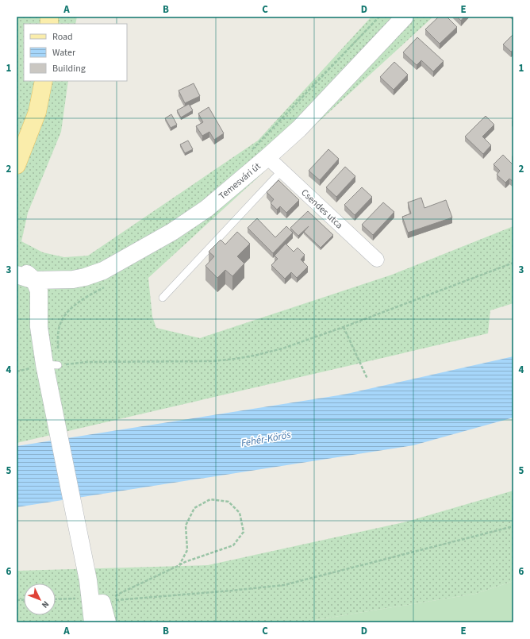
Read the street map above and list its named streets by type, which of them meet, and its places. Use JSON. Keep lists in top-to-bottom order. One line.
{"streets":{"street":["Temesvári út","Csendes utca"]},"crossings":[["Temesvári út","Csendes utca"]],"water":["Fehér-Körös"],"legend":["Road","Water","Building"],"north":"bottom right","grid":{"columns":["A","B","C","D","E"],"rows":["1","2","3","4","5","6"]}}
